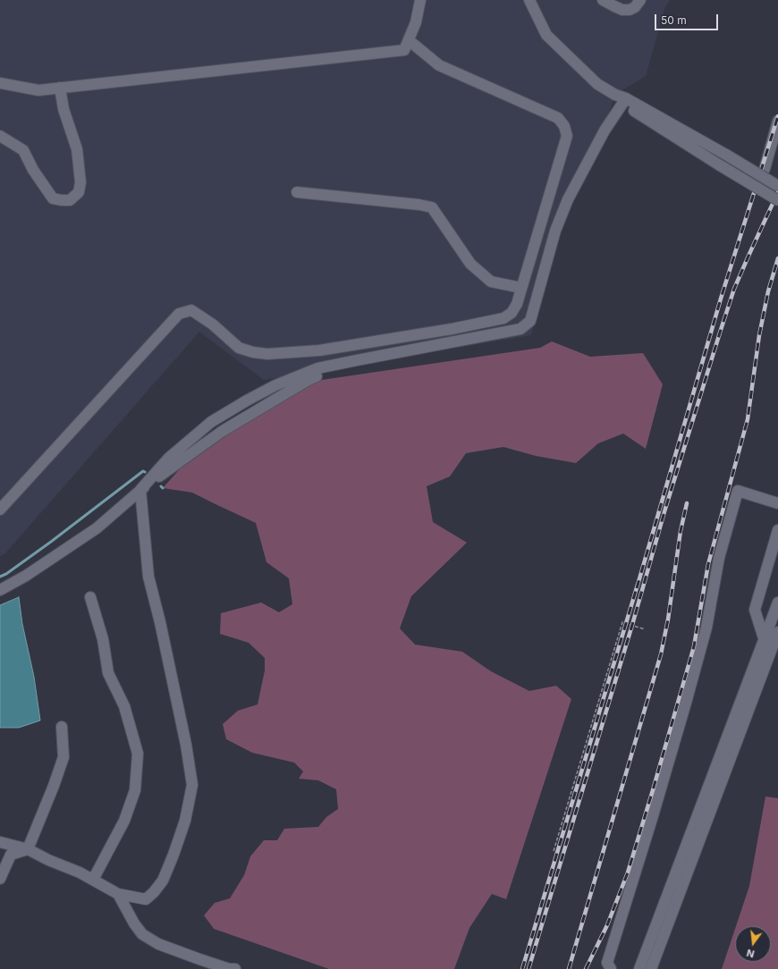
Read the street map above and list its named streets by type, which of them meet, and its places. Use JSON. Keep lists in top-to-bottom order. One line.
{"scale_bar":"50 m","north":"bottom"}
